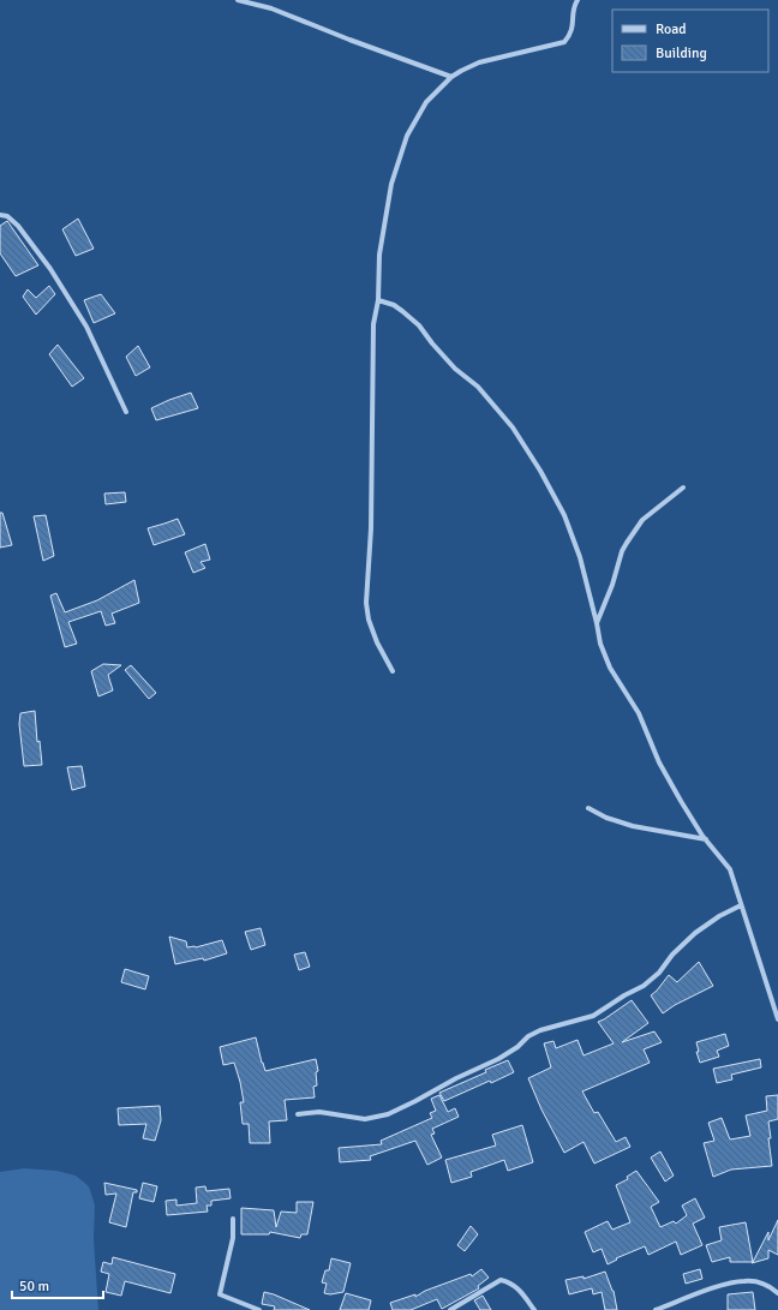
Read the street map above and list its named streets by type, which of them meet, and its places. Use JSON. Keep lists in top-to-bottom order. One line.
{"legend":["Road","Building"],"scale_bar":"50 m"}
